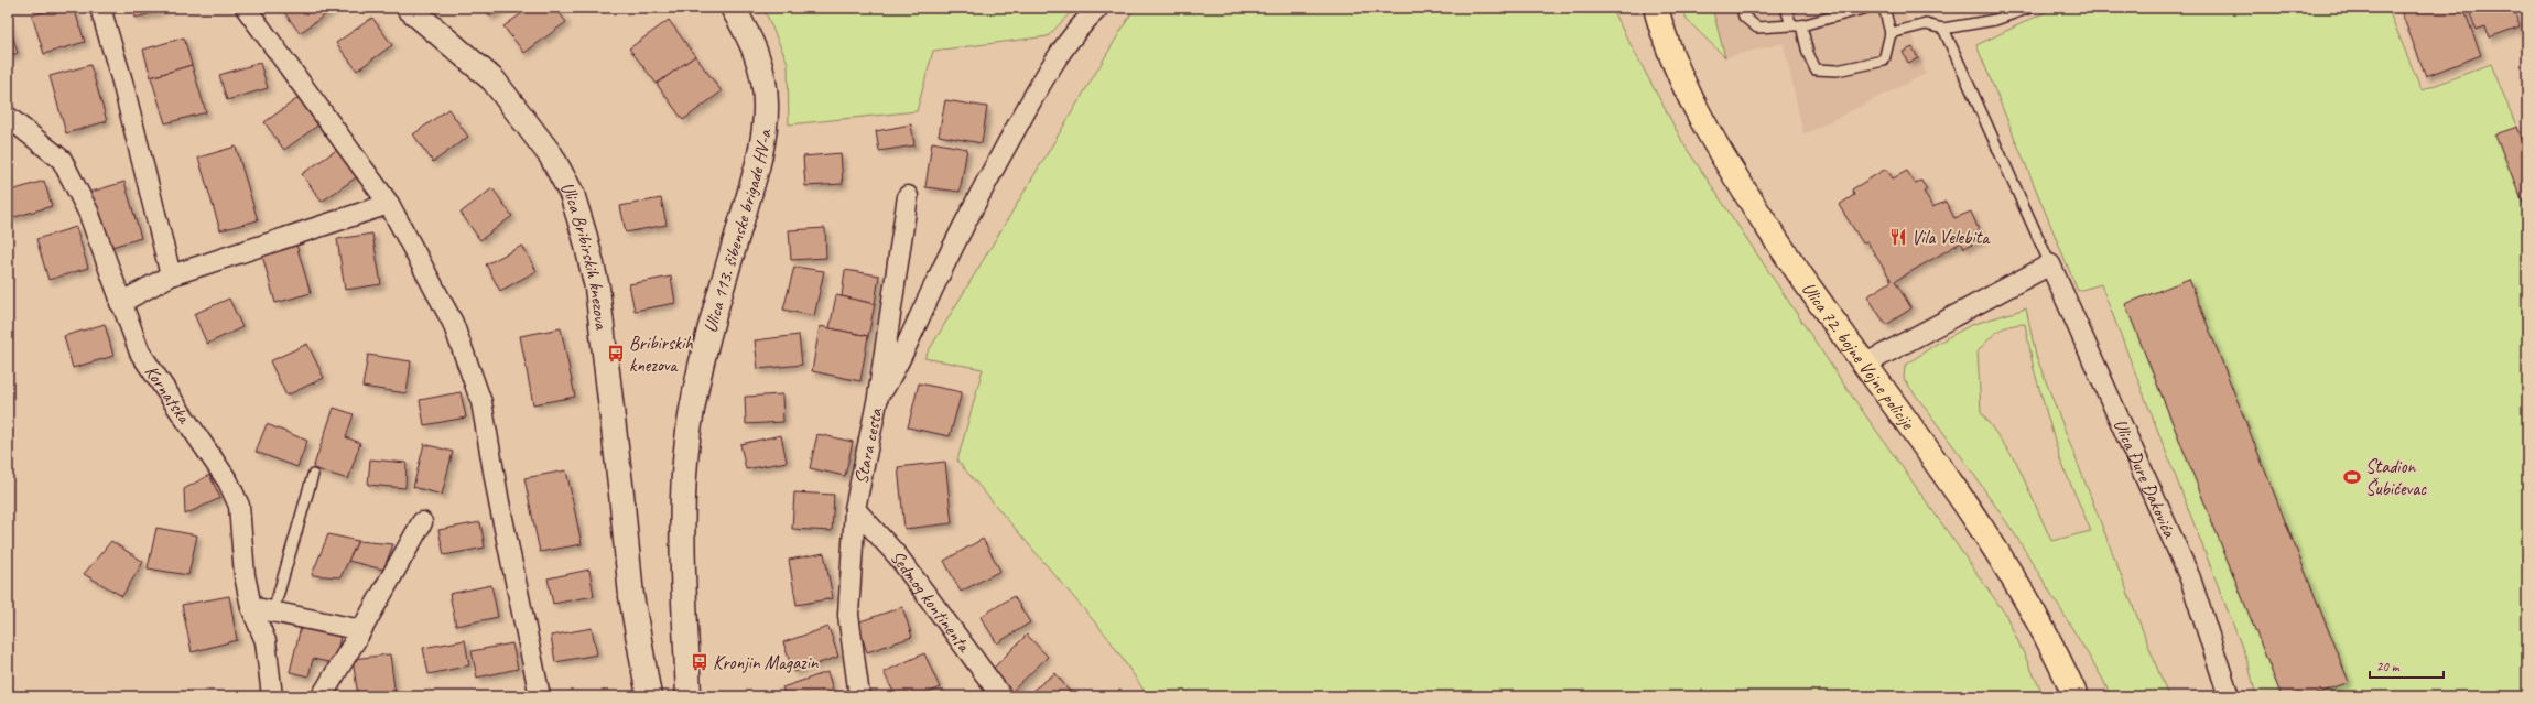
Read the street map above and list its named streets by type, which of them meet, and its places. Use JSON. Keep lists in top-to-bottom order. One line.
{"streets":{"main road":["Ulica 72. bojne Vojne policije"],"street":["Ulica 113. šibenske brigade HV-a","Ulica Bribirskih knezova","Kornatska","Stara cesta","Ulica Đure Đakovića","Sedmog kontinenta"]},"crossings":[["Stara cesta","Sedmog kontinenta"]],"places":{"restaurant":["Vila Velebita"],"bus stop":["Bribirskih knezova","Kronjin Magazin"],"sports":["Stadion Šubićevac"]},"scale_bar":"20 m"}
